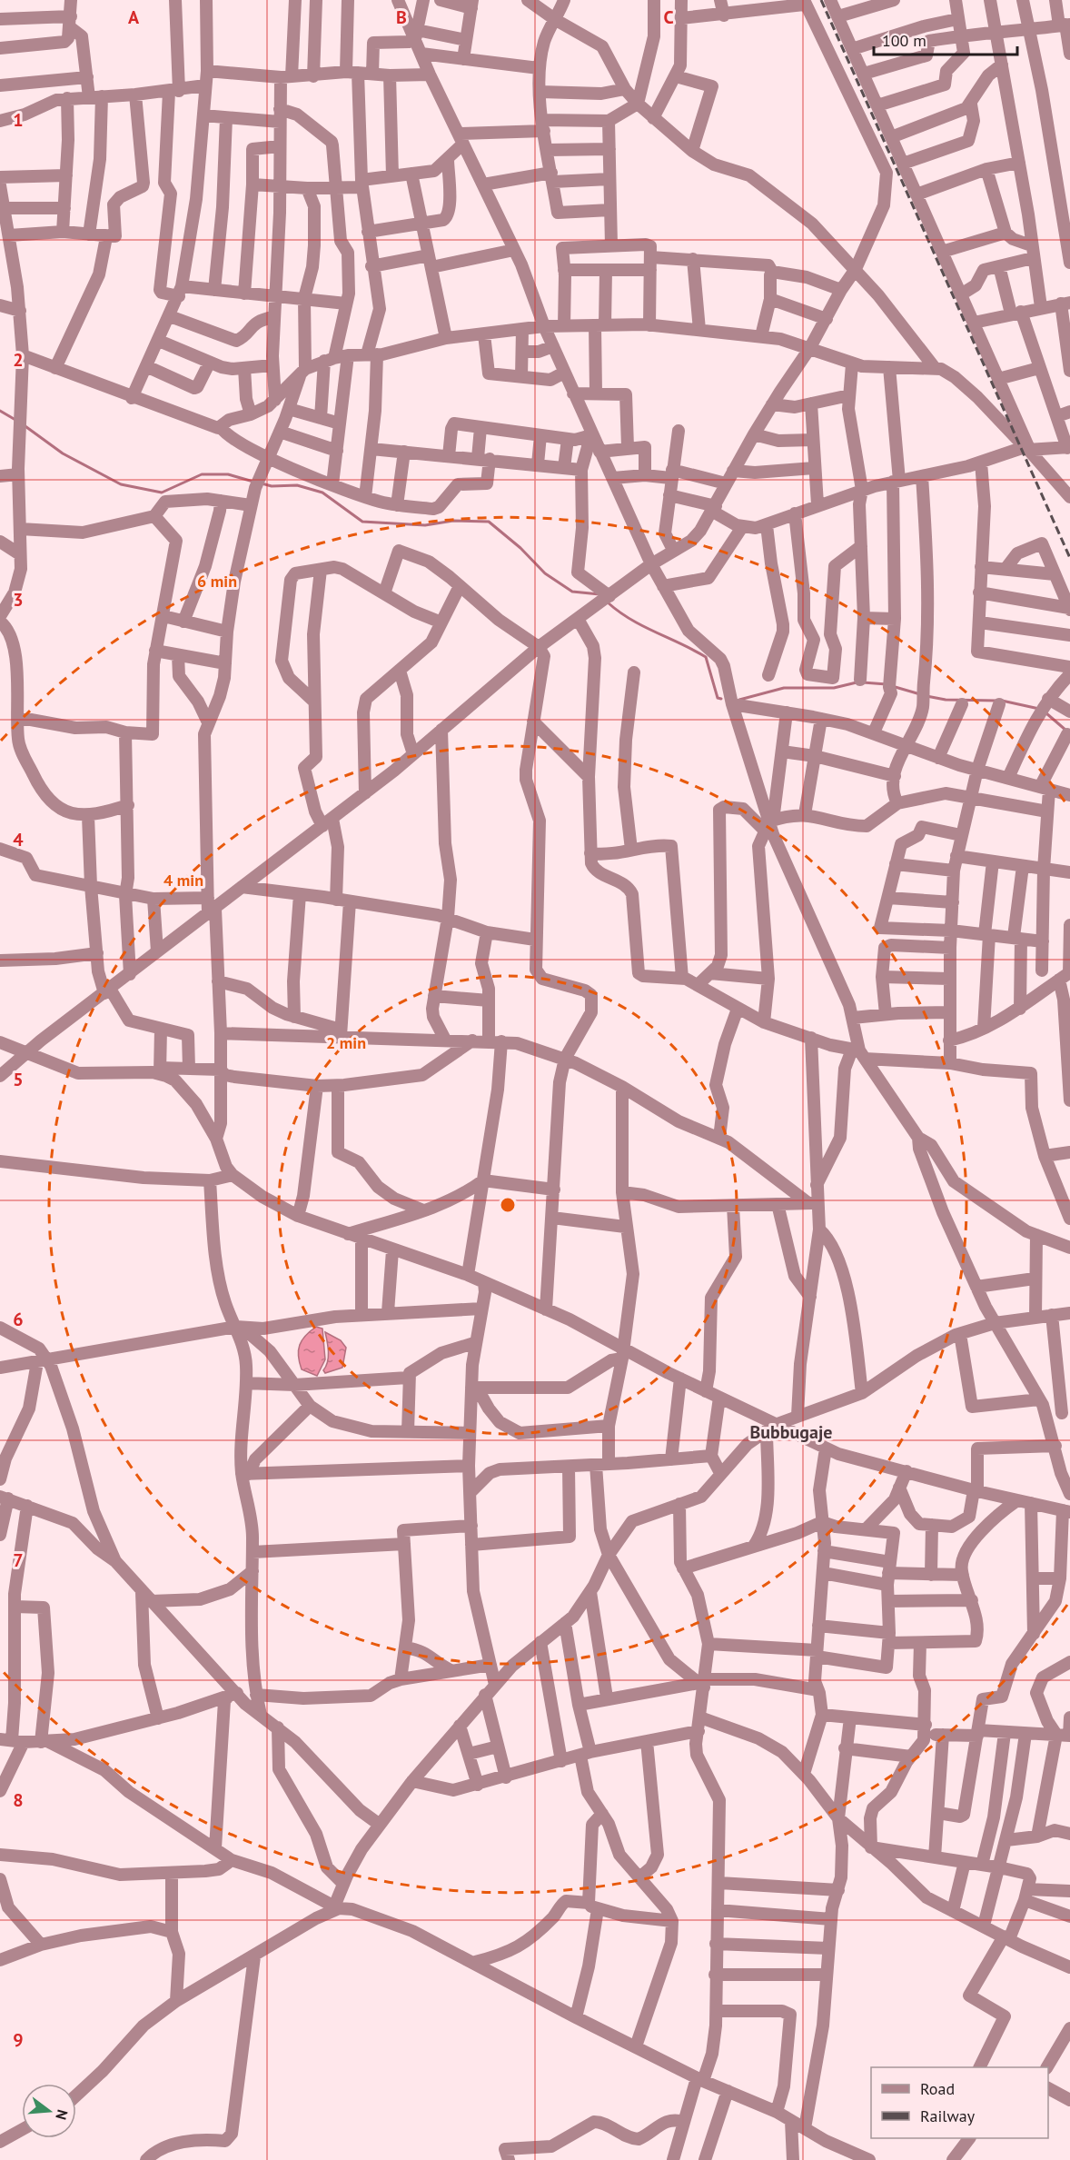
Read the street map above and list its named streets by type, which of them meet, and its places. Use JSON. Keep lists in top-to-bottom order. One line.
{"districts":["Bubbugaje"],"legend":["Road","Railway"],"scale_bar":"100 m","north":"right","grid":{"columns":["A","B","C"],"rows":["1","2","3","4","5","6","7","8","9"]},"rings":["6 min","4 min","2 min"]}
